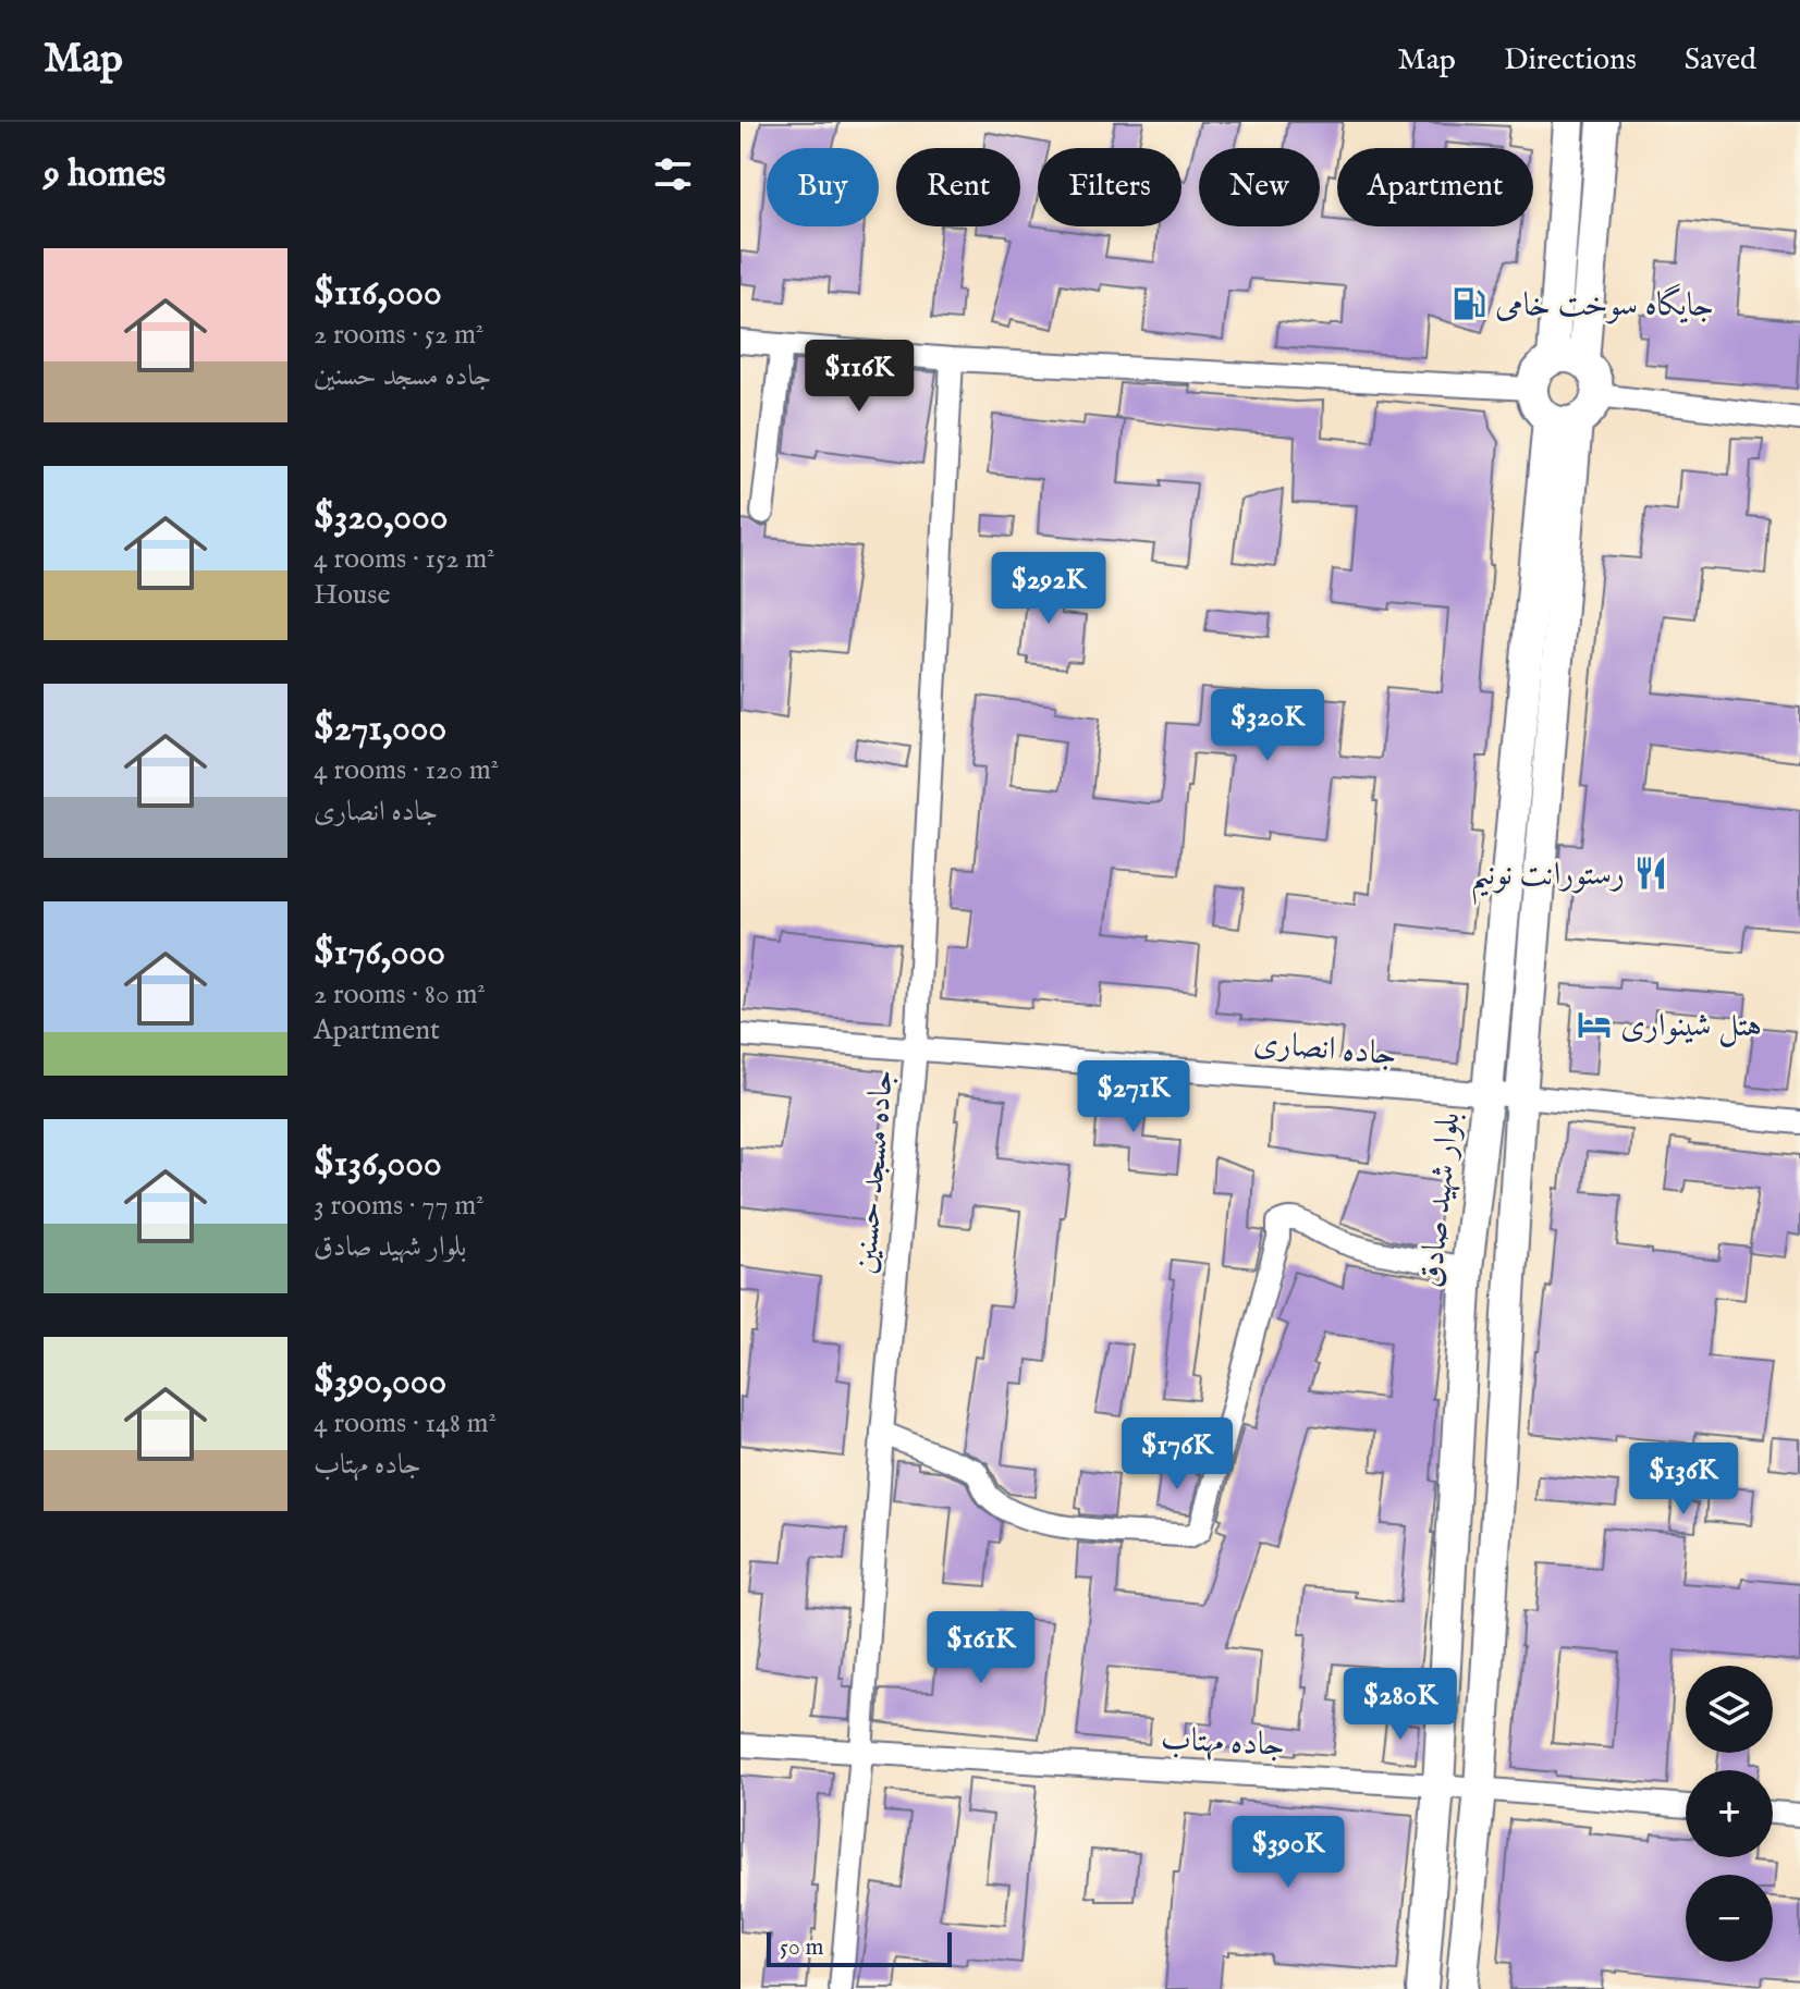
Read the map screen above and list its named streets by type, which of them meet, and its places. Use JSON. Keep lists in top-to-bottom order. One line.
{"streets":{"main road":["بلوار شهید صادق"],"street":["جاده انصاری","جاده مسجد حسنین","جاده مهتاب"]},"crossings":[["جاده انصاری","جاده مسجد حسنین"],["جاده انصاری","بلوار شهید صادق"],["جاده مسجد حسنین","جاده مهتاب"],["بلوار شهید صادق","جاده مهتاب"]],"places":{"fuel station":["جایگاه سوخت خامی"],"restaurant":["رستورانت نونیم"],"hotel":["هتل شینواری"]},"scale_bar":"50 m","page":{"header":"Map","nav":["Map","Directions","Saved"],"heading":"9 homes","chip":["Buy","Rent","Filters","New","Apartment"],"list":[{"name":"$116,000","note":"2 rooms · 52 m² · جاده مسجد حسنین"},{"name":"$320,000","note":"4 rooms · 152 m² · House"},{"name":"$271,000","note":"4 rooms · 120 m² · جاده انصاری"},{"name":"$176,000","note":"2 rooms · 80 m² · Apartment"},{"name":"$136,000","note":"3 rooms · 77 m² · بلوار شهید صادق"},{"name":"$390,000","note":"4 rooms · 148 m² · جاده مهتاب"}],"price":["$116K","$292K","$320K","$271K","$176K","$136K","$161K","$280K","$390K"],"map_buttons":["+","−"],"scale":"50 m"}}
